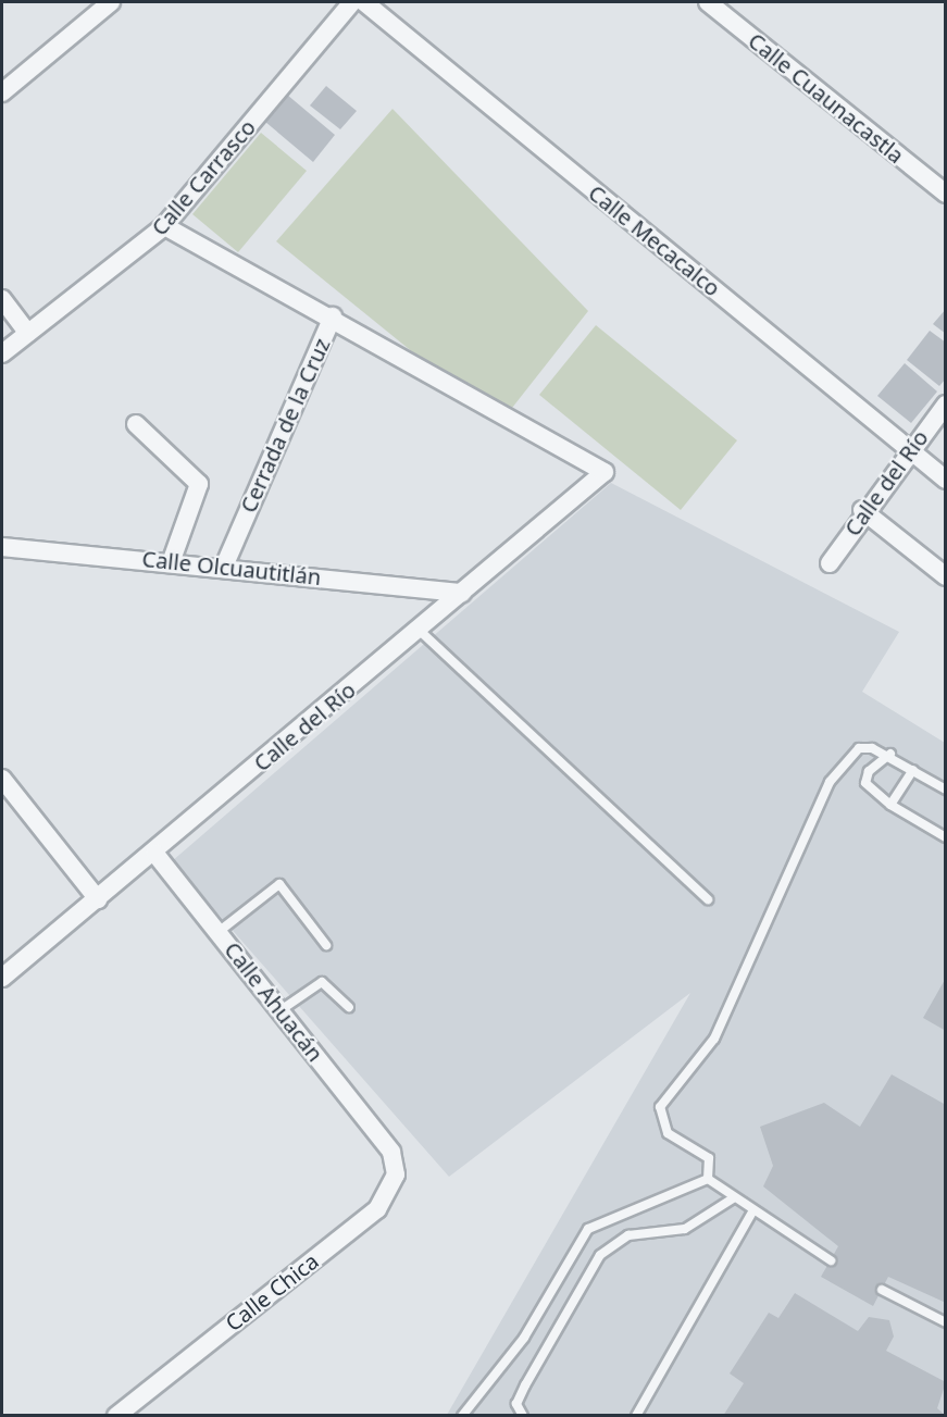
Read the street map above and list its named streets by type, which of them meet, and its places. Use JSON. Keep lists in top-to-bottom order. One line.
{"streets":{"street":["Calle Cuaunacastla","Calle Carrasco","Calle Mecacalco","Cerrada de la Cruz","Calle del Río","Calle Olcuautitlán","Calle Ahuacán","Calle Chica"]},"crossings":[["Calle Carrasco","Cerrada de la Cruz"],["Calle Mecacalco","Calle del Río"],["Cerrada de la Cruz","Calle del Río"],["Cerrada de la Cruz","Calle Olcuautitlán"],["Calle del Río","Calle Olcuautitlán"],["Calle del Río","Calle Ahuacán"],["Calle Ahuacán","Calle Chica"]]}
